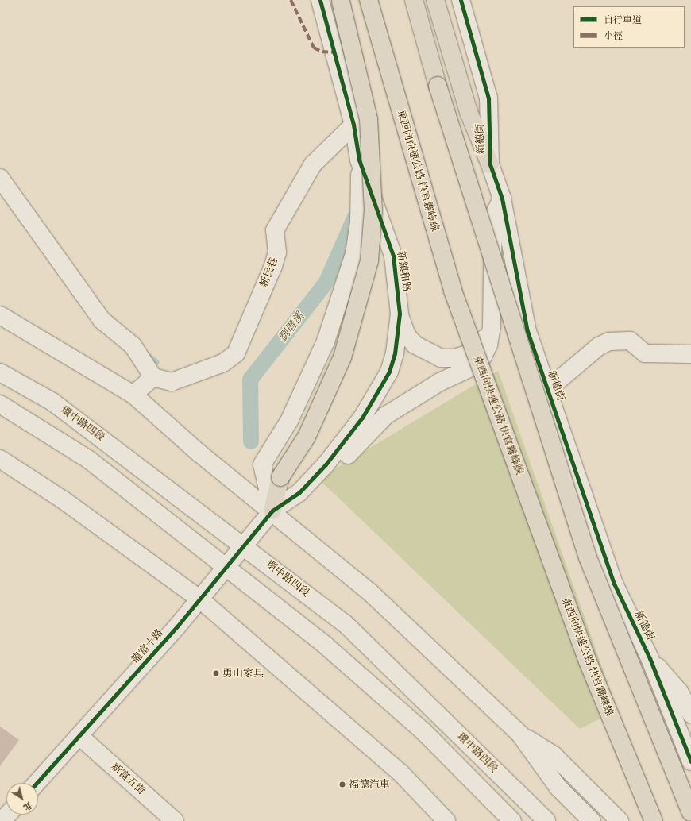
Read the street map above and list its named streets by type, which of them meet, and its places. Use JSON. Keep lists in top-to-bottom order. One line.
{"streets":{"highway":["東西向快速公路 快官霧峰線"],"street":["新德街","新鎮和路","新民巷","環中路四段","龍富十路","新富五街"]},"crossings":[["新鎮和路","新民巷"],["新鎮和路","龍富十路"],["環中路四段","龍富十路"],["龍富十路","新富五街"]],"water":["劉厝溪"],"places":["勇山家具","福德汽車"],"legend":["自行車道","小徑"],"north":"bottom right"}
